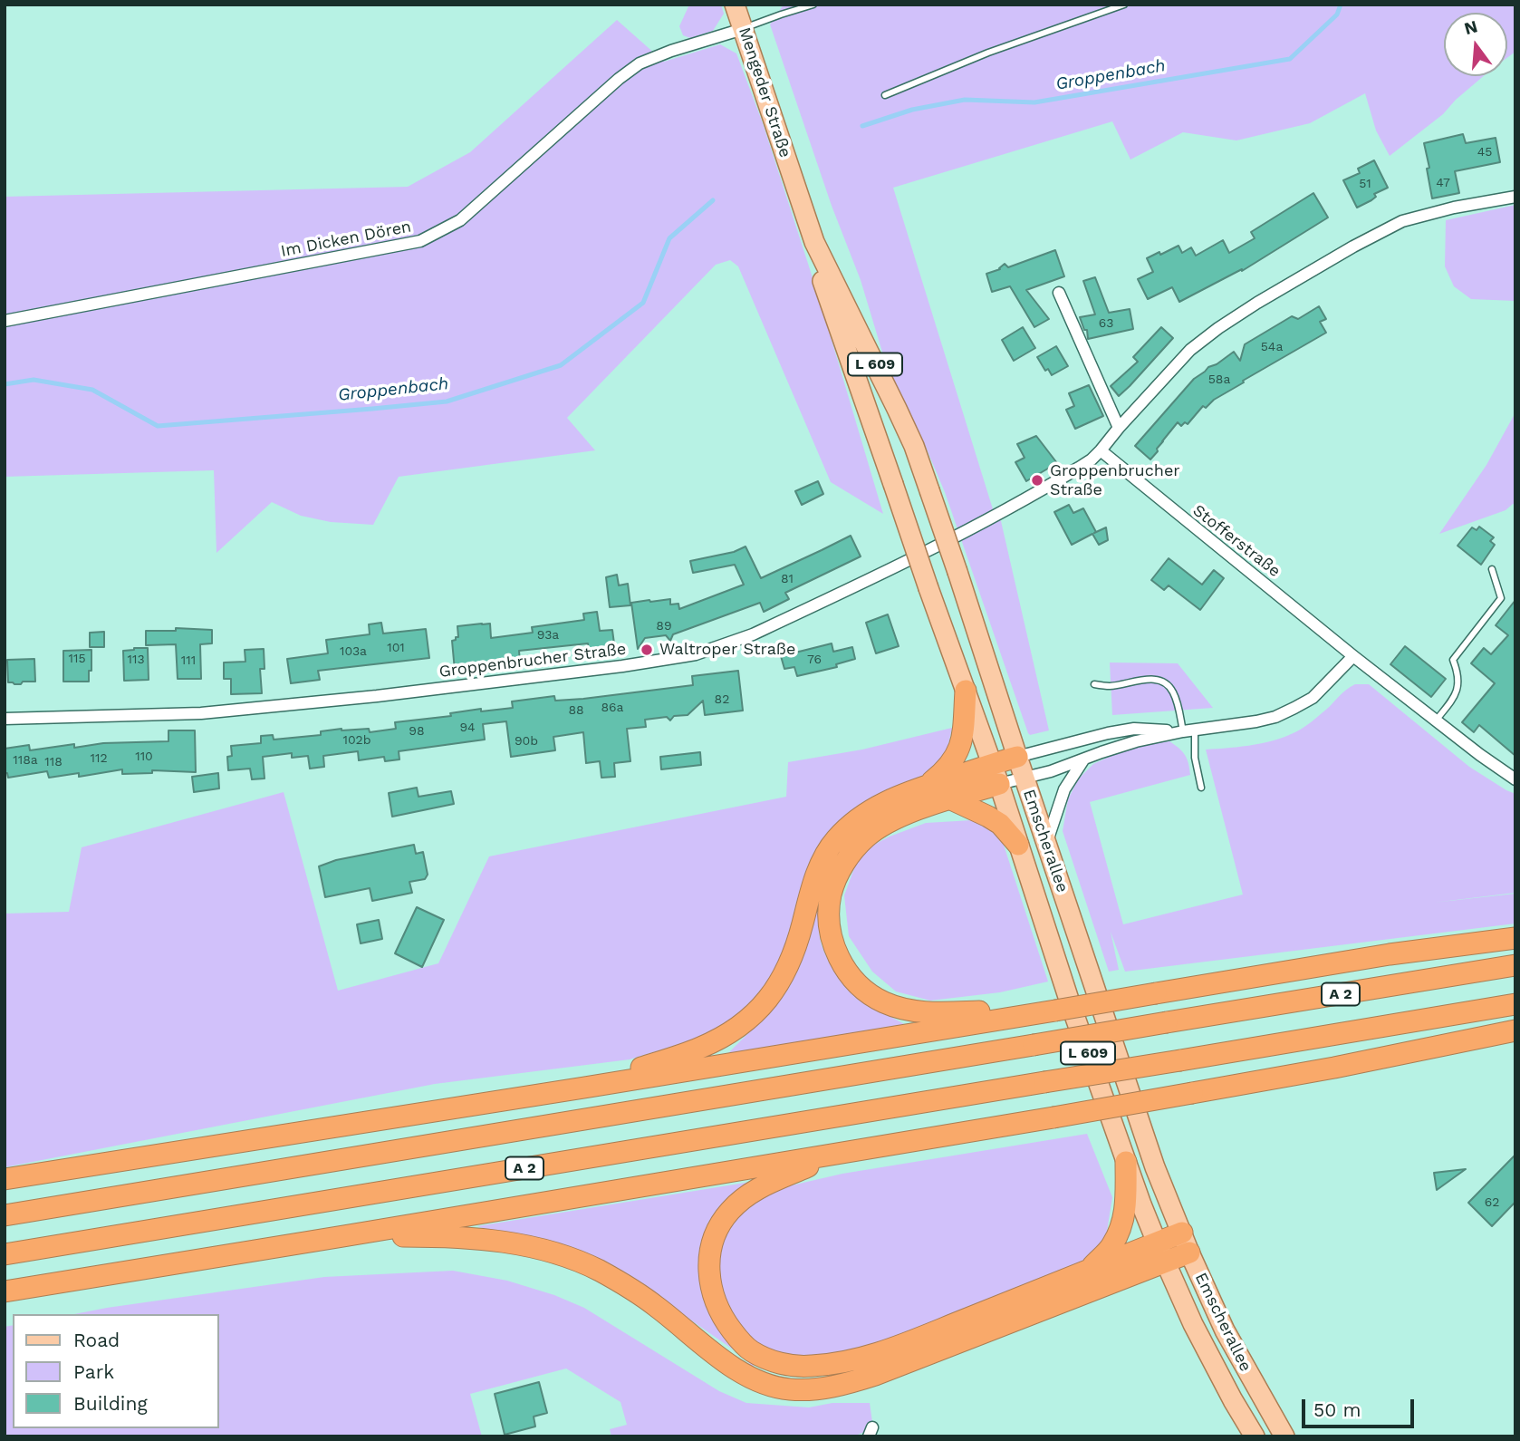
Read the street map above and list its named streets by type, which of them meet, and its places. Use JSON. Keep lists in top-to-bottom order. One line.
{"streets":{"highway":["A 2"],"main road":["Mengeder Straße","L 609","Emscherallee"],"street":["Im Dicken Dören","Stofferstraße","Groppenbrucher Straße"]},"crossings":[["Mengeder Straße","Im Dicken Dören"],["Mengeder Straße","Emscherallee"],["Stofferstraße","Groppenbrucher Straße"]],"water":["Groppenbach"],"places":["Groppenbrucher Straße","Waltroper Straße"],"house_numbers":["45","47","51","63","54a","58a","81","89","93a","101","103a","115","113","76","111","82","86a","88","94","98","102b","90b","110","112","118a","118","62"],"legend":["Road","Park","Building"],"scale_bar":"50 m","north":"top"}
